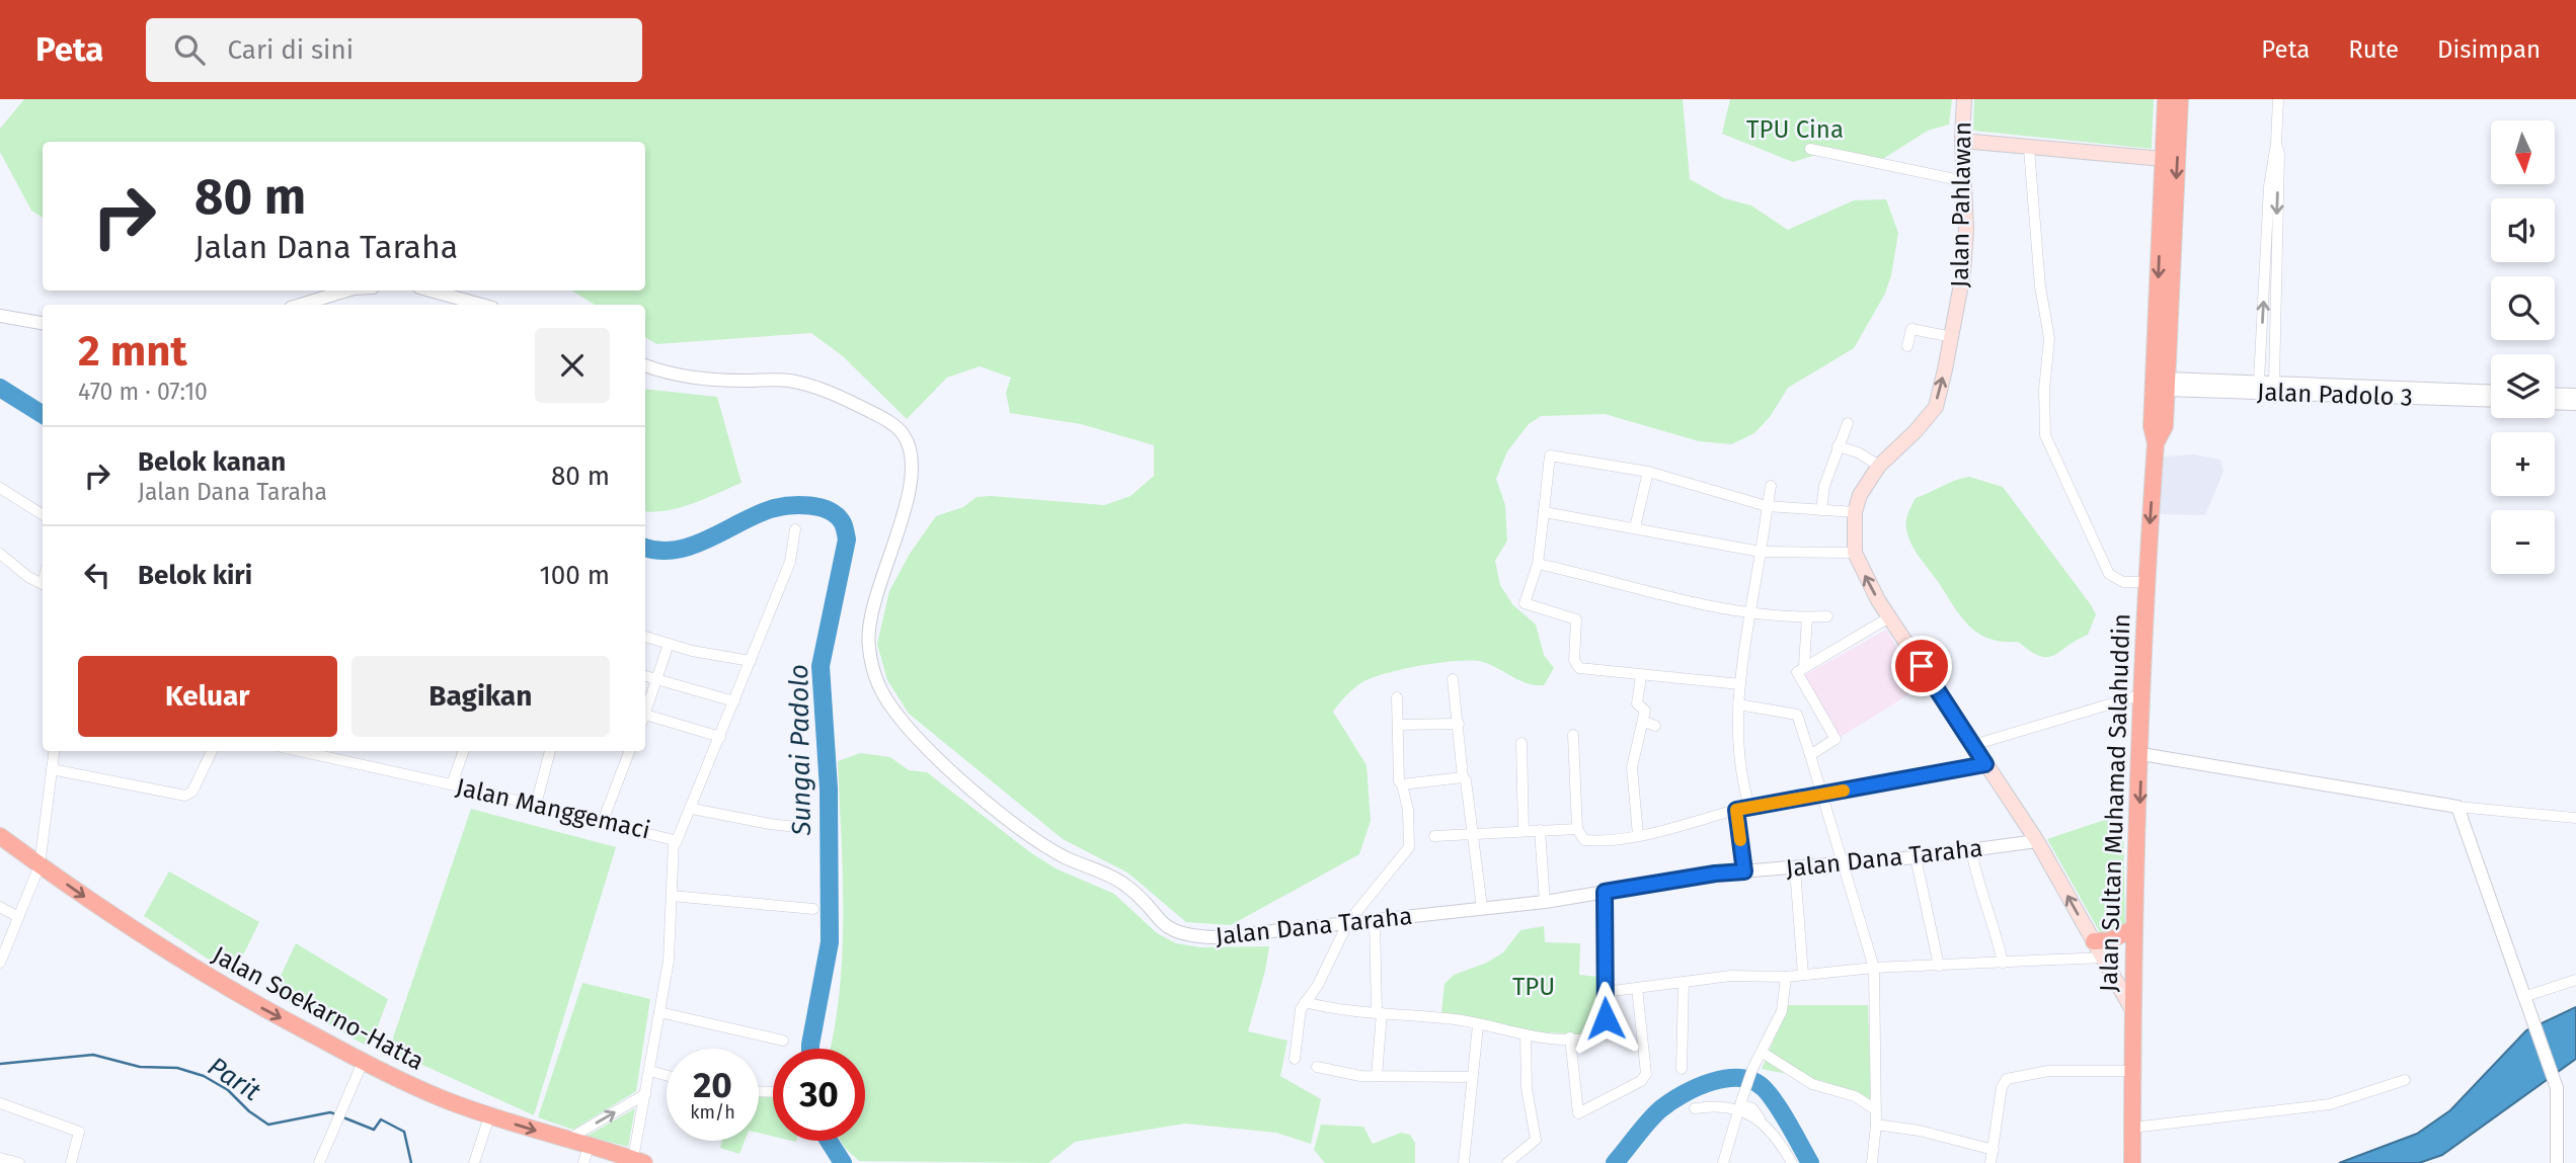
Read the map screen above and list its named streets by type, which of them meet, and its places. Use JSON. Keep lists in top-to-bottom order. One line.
{"streets":{"highway":["Jalan Sultan Muhamad Salahuddin","Jalan Soekarno-Hatta"],"main road":["Jalan Pahlawan"],"street":["Jalan Padolo 3","Jalan Manggemaci","Jalan Dana Taraha"]},"crossings":[["Jalan Pahlawan","Jalan Sultan Muhamad Salahuddin"],["Jalan Pahlawan","Jalan Dana Taraha"],["Jalan Padolo 3","Jalan Sultan Muhamad Salahuddin"],["Jalan Manggemaci","Jalan Soekarno-Hatta"]],"one_way":["Jalan Sultan Muhamad Salahuddin","Jalan Soekarno-Hatta"],"water":["Sungai Padolo","Parit"],"parks":["TPU Cina","TPU"],"north":"bottom","page":{"header":"Peta","search":"Cari di sini","nav":["Peta","Rute","Disimpan"],"map_buttons":["+","−"],"turn":["80 m","Jalan Dana Taraha"],"heading":["2 mnt","470 m · 07:10"],"list":[{"name":"Belok kanan","note":"Jalan Dana Taraha","value":"80 m"},{"name":"Belok kiri","value":"100 m"}],"buttons":["Keluar","Bagikan"],"speed":"20 km/h","limit":"30"}}
